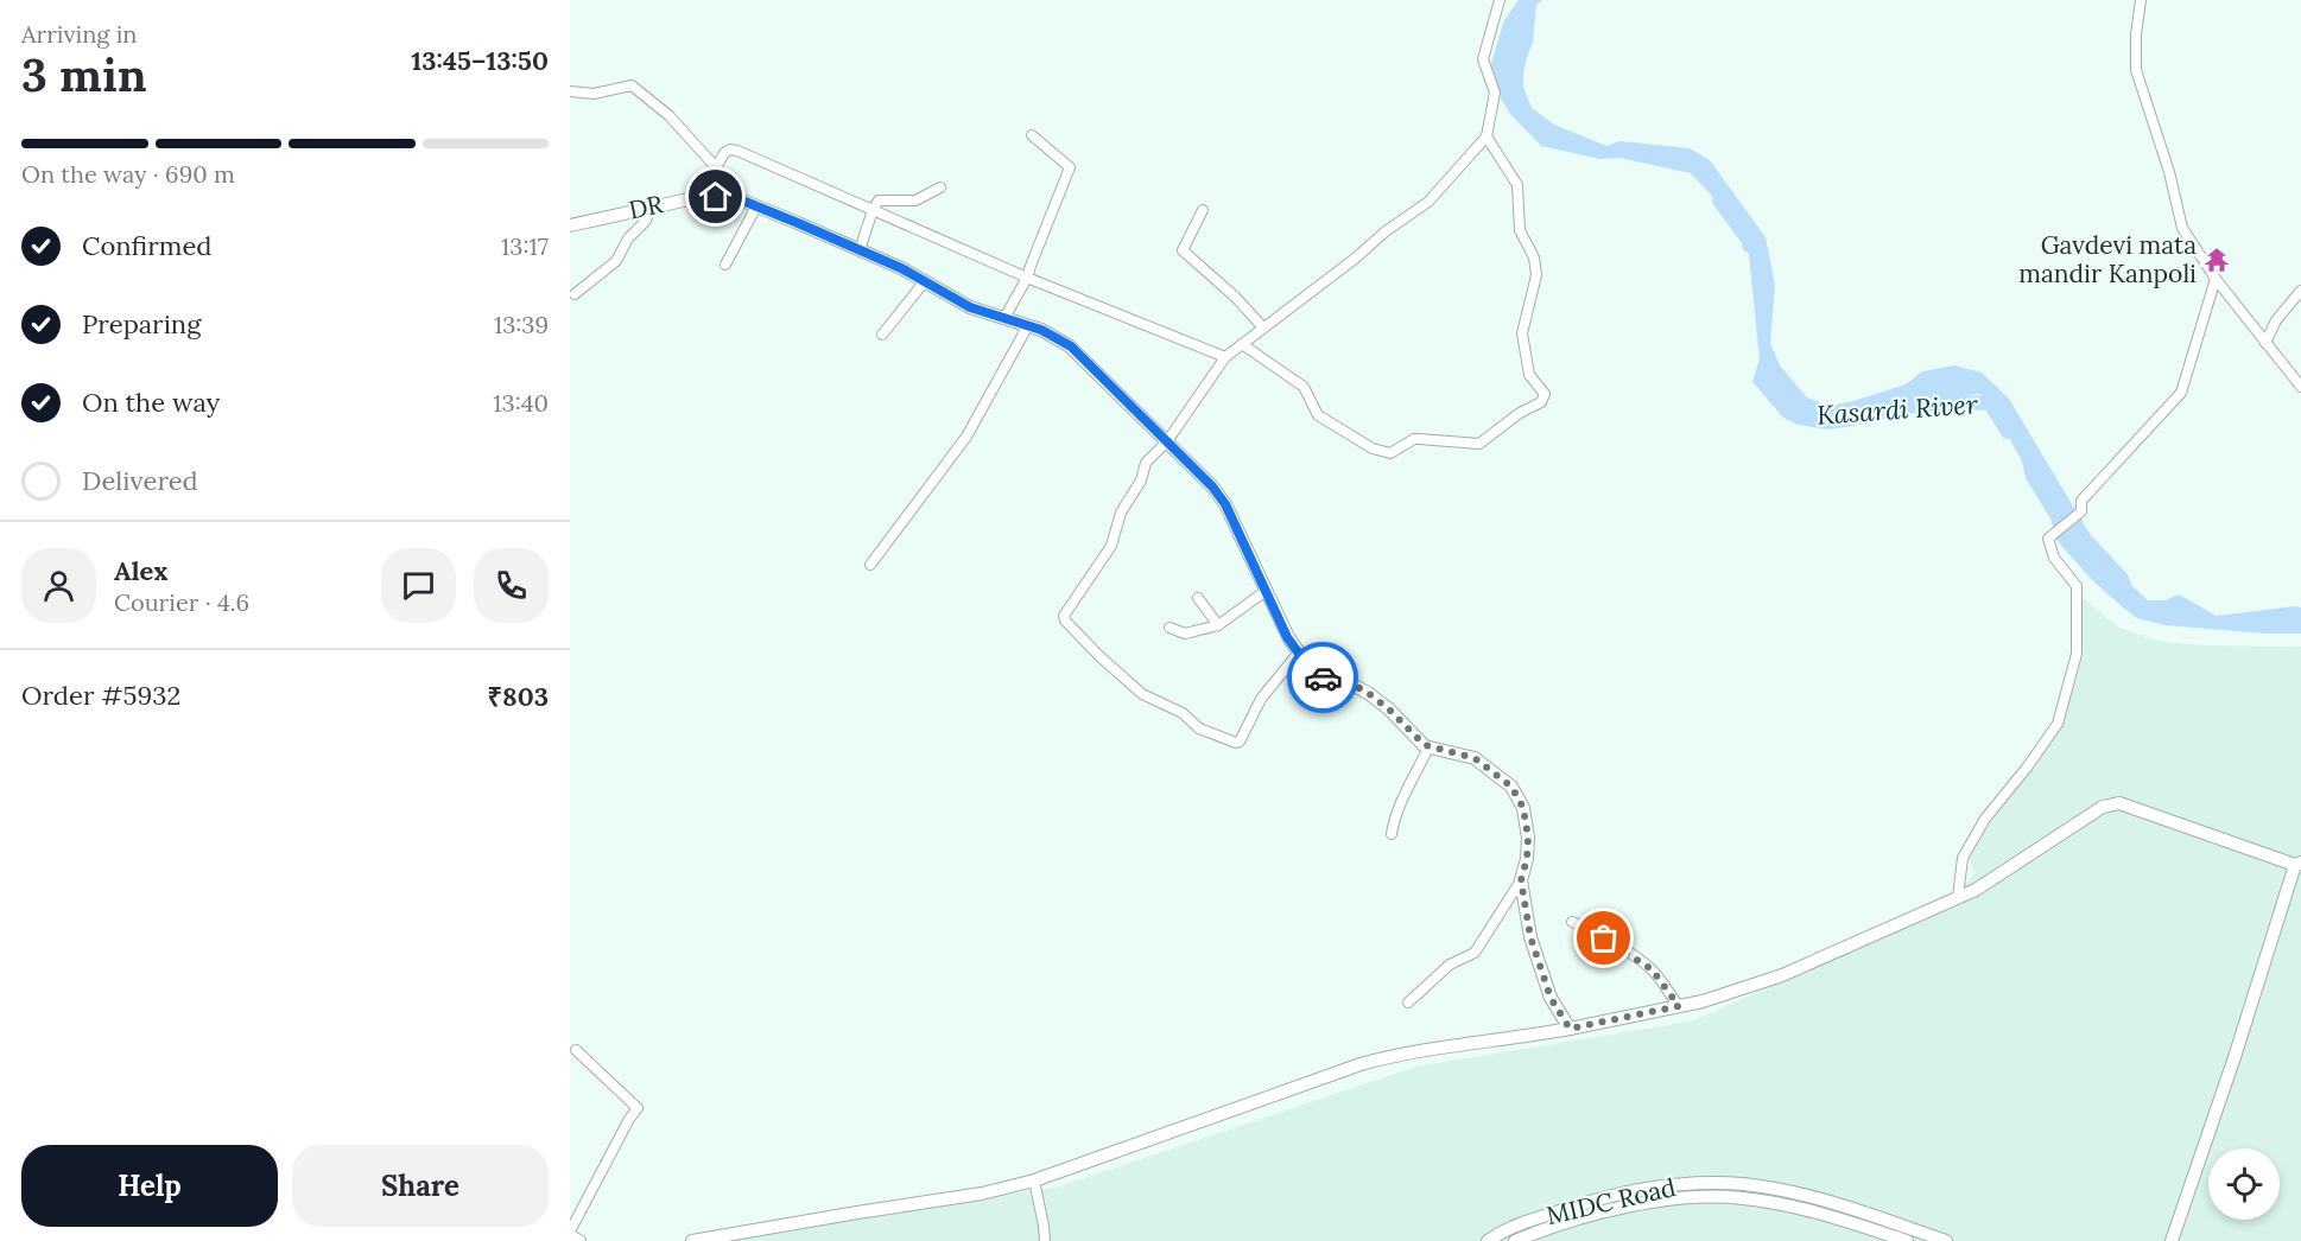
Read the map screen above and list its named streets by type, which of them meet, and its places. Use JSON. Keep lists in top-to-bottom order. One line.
{"streets":{"main road":["DR","MIDC Road"]},"water":["Kasardi River"],"places":{"temple":["Gavdevi mata mandir Kanpoli"]},"page":{"heading":["3 min","Arriving in","13:45–13:50"],"panel":["Alex","Courier · 4.6","Order #5932","₹803"],"bar":"On the way · 690 m","list":[["Confirmed","13:17"],["Preparing","13:39"],["On the way","13:40"],"Delivered"],"buttons":["Help","Share"]}}
